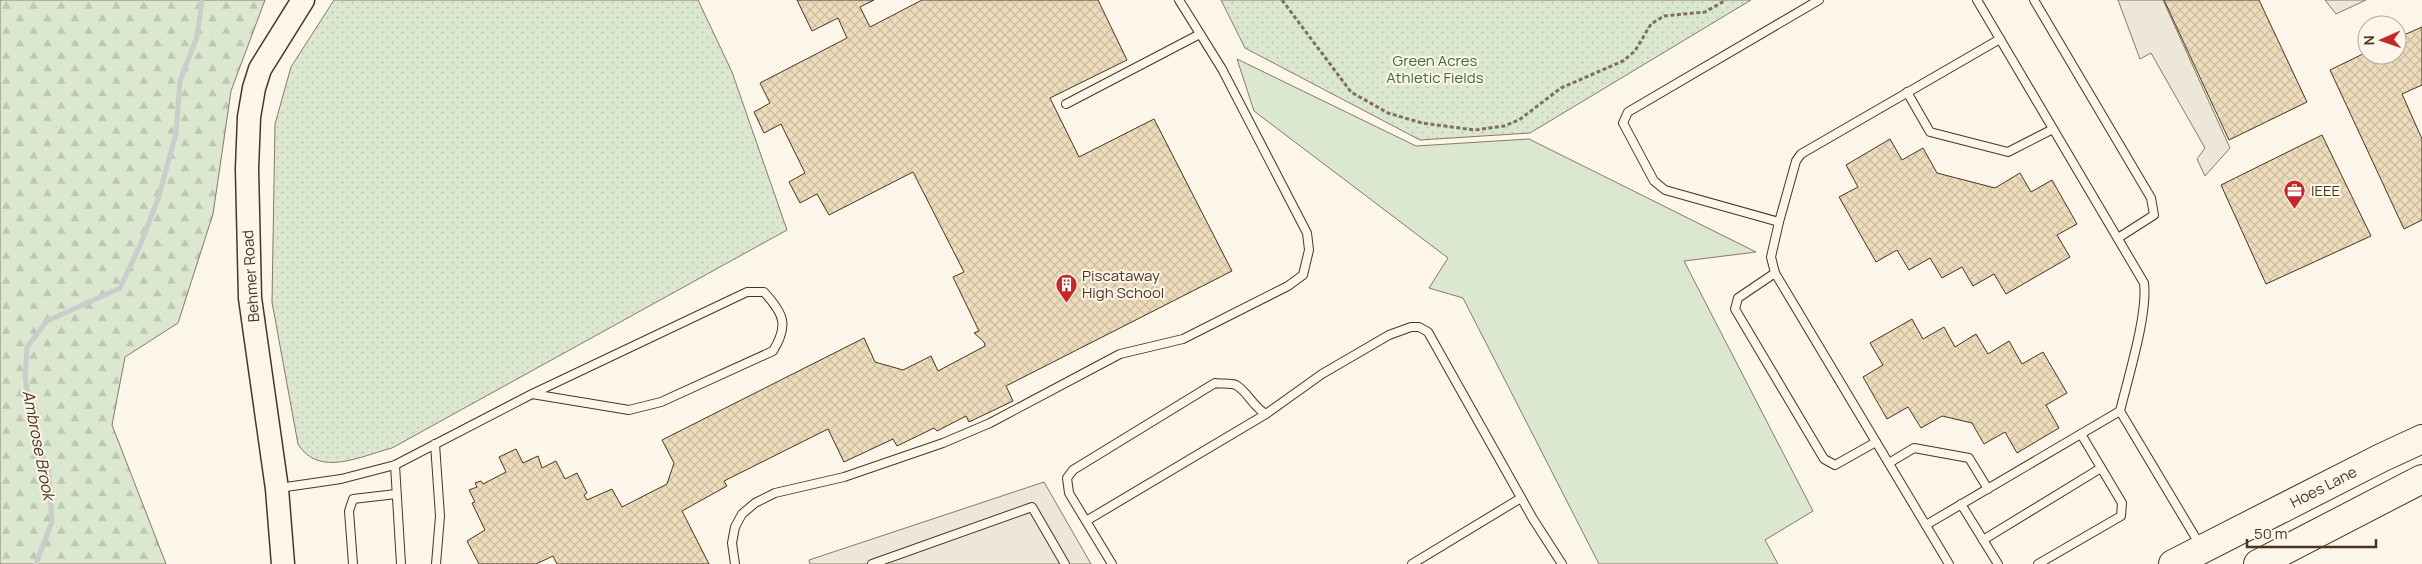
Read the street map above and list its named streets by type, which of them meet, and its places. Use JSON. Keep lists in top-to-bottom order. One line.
{"streets":{"highway":["Hoes Lane"],"street":["Behmer Road"]},"water":["Ambrose Brook"],"parks":["Green Acres Athletic Fields"],"places":{"office":["IEEE"],"building":["Piscataway High School"]},"scale_bar":"50 m","north":"left"}
